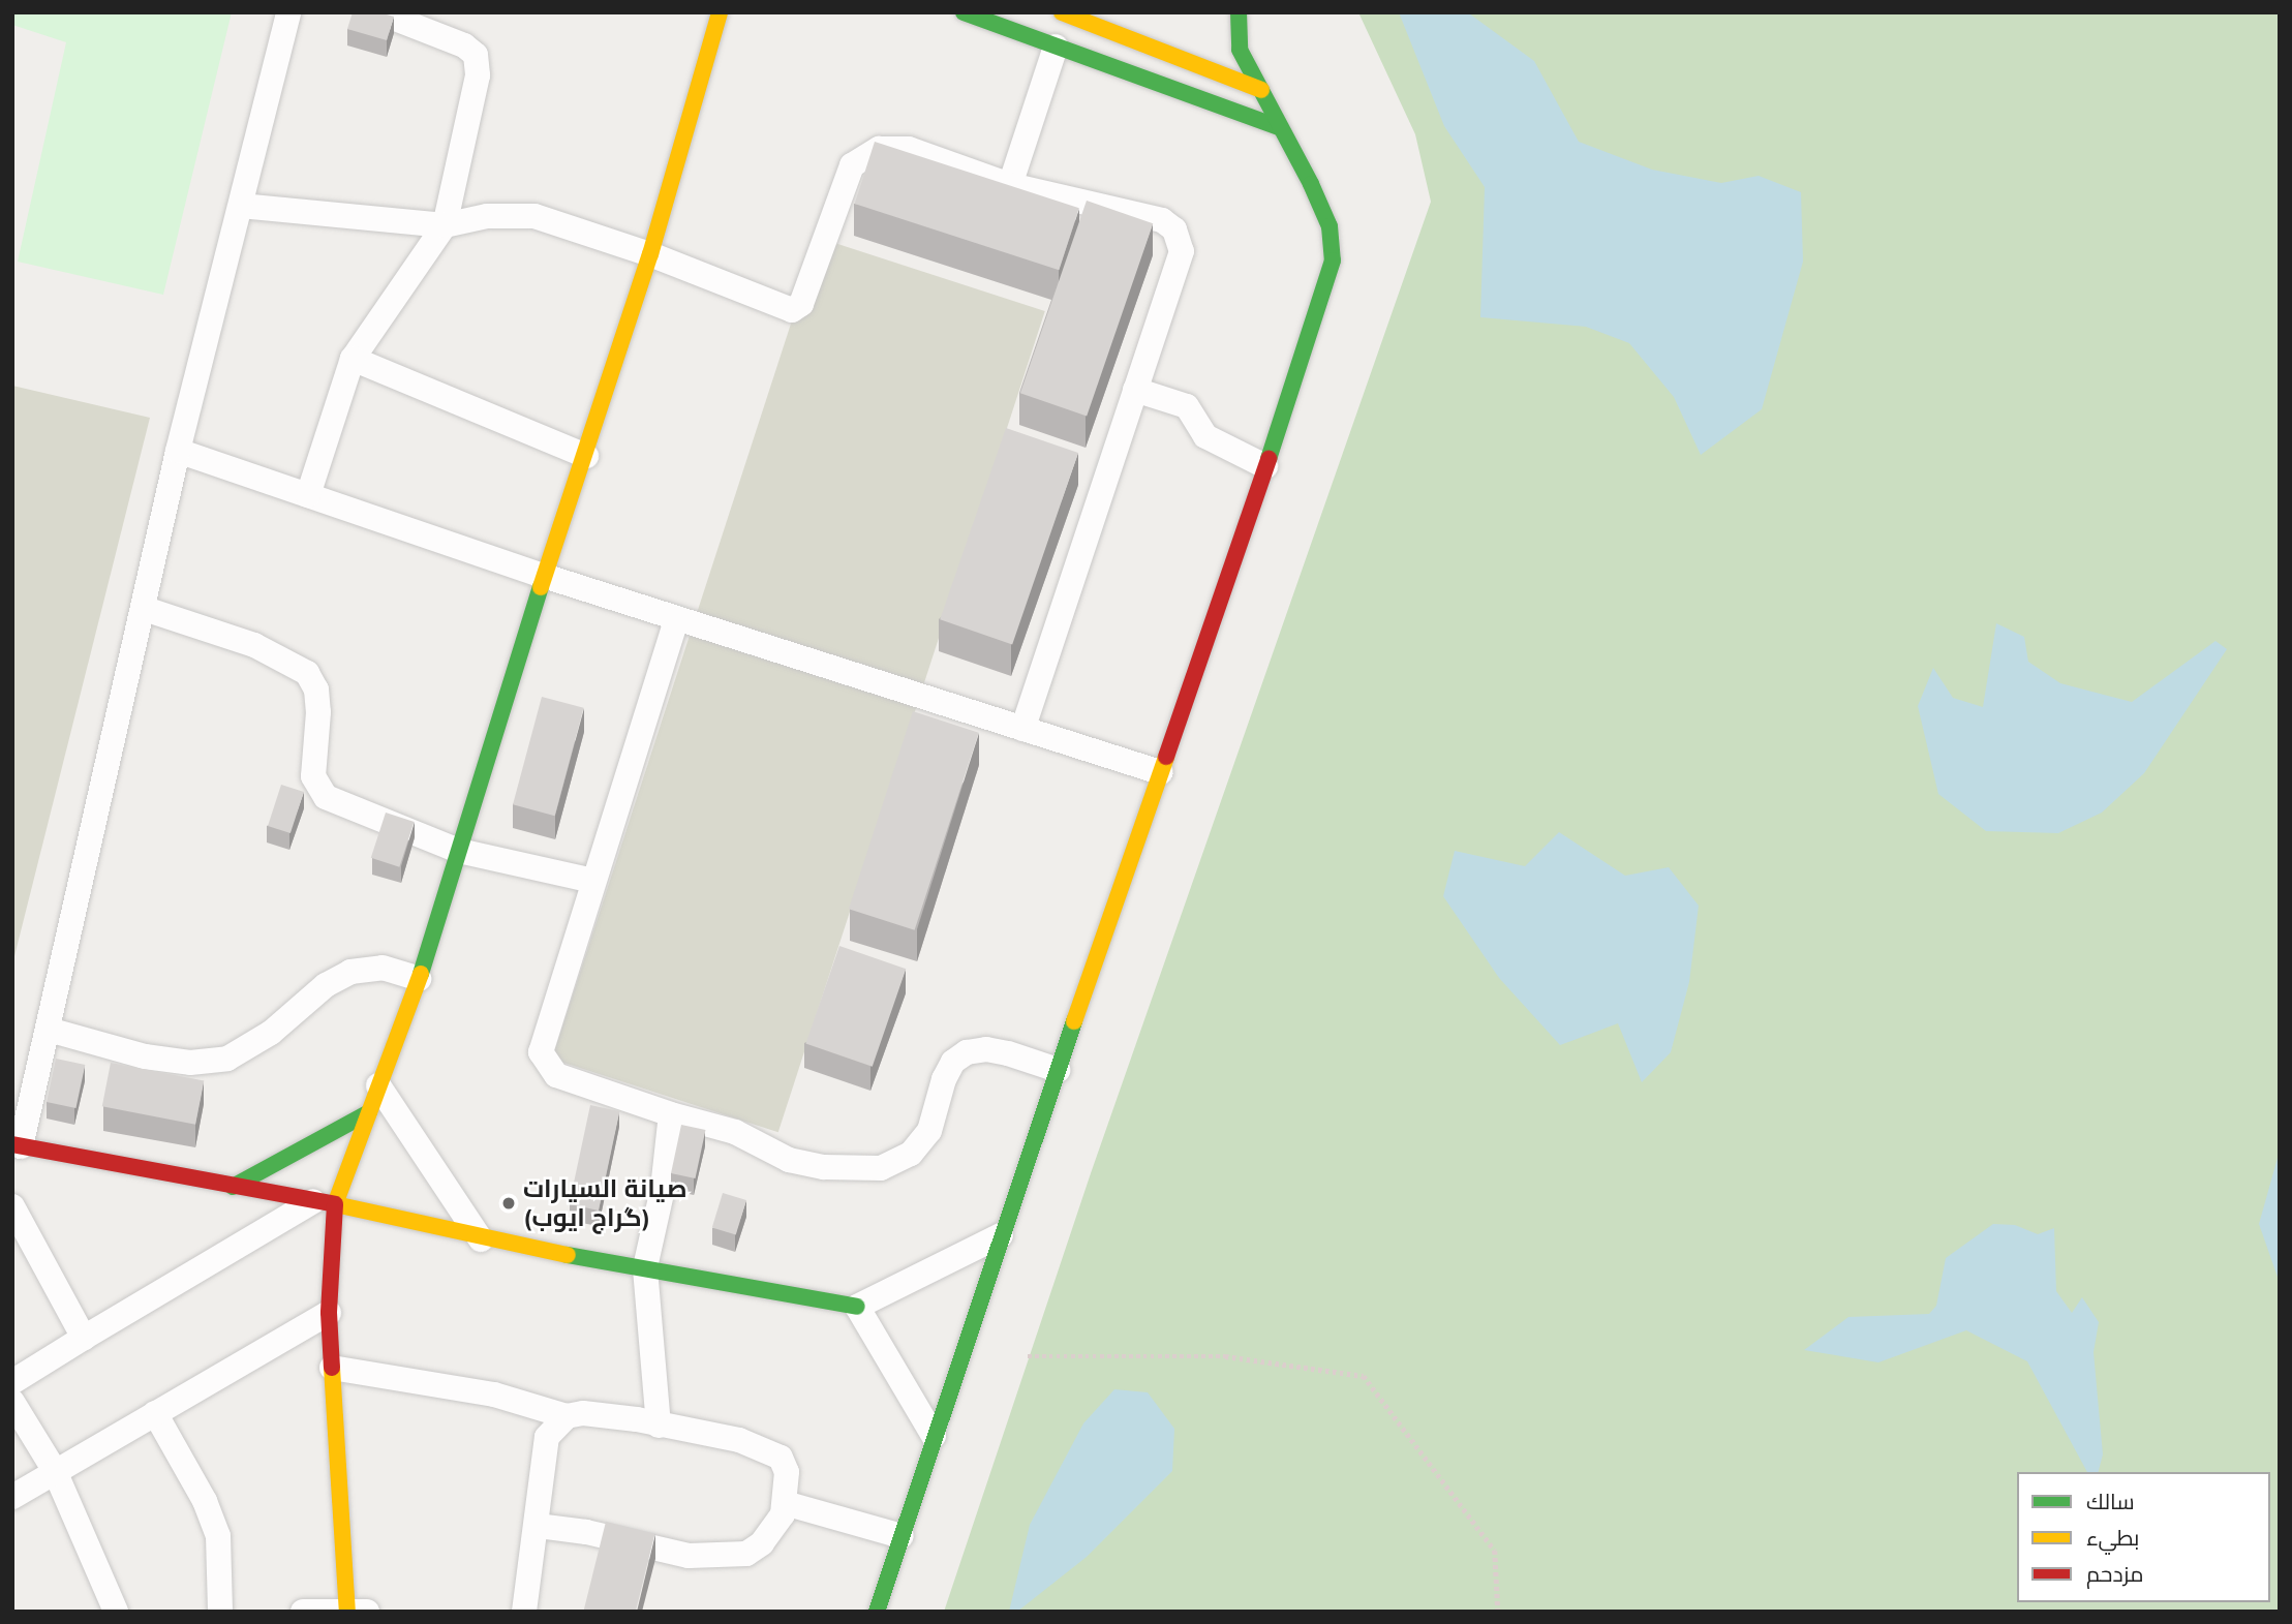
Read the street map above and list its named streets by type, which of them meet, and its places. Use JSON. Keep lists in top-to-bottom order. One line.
{"places":["صيانة السيارات (گراج ايوب)"],"legend":["سالك","بطيء","مزدحم"]}
